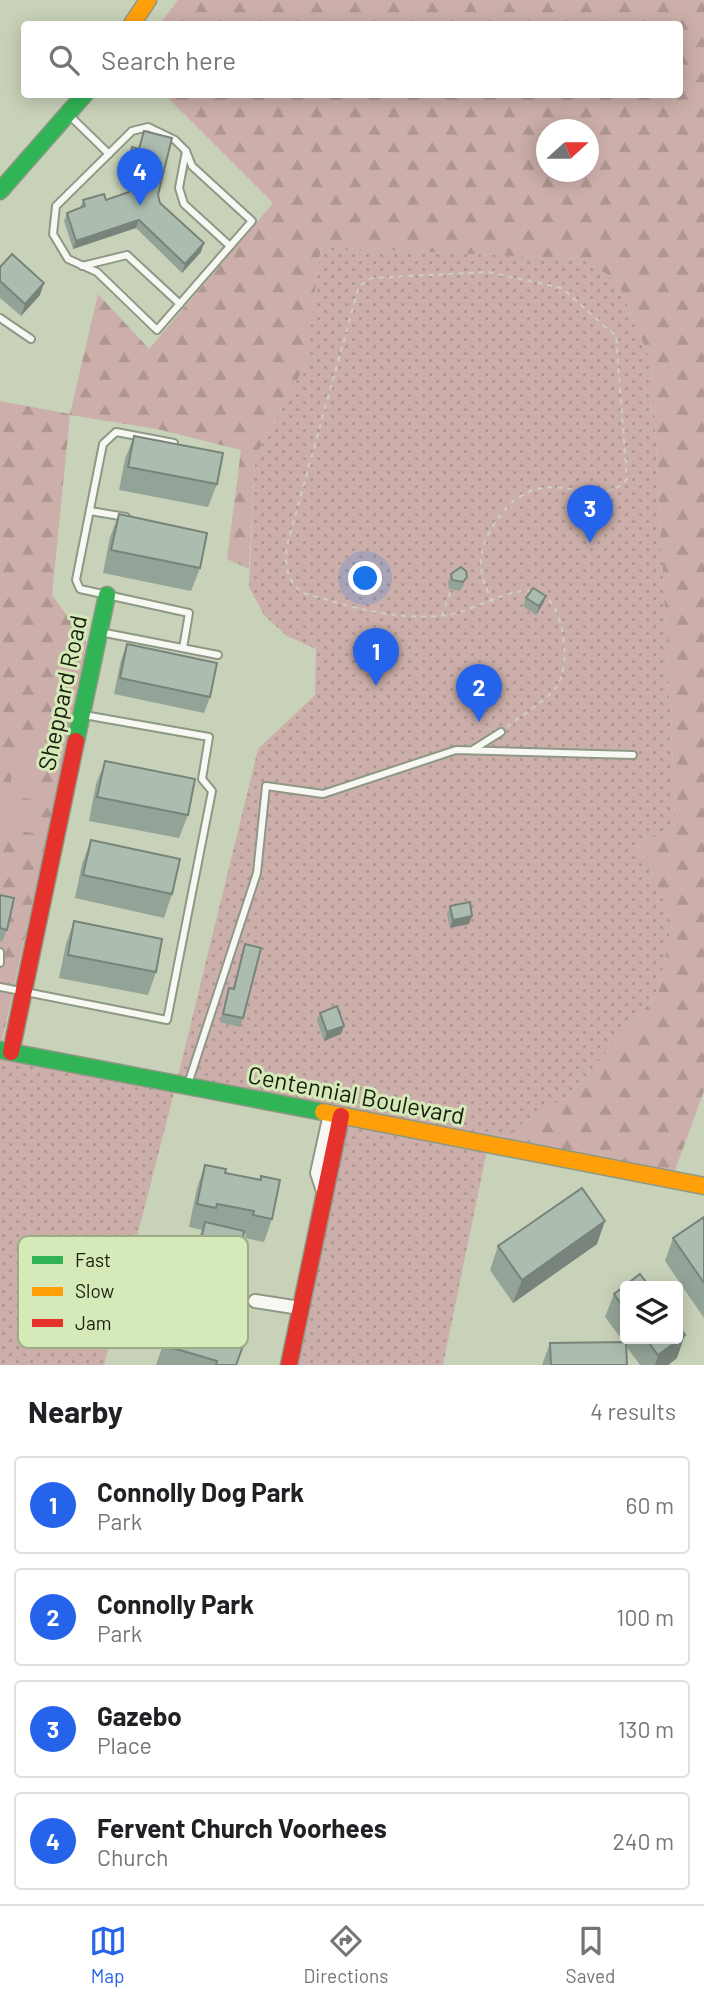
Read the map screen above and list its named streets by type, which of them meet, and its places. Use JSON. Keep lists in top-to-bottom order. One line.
{"streets":{"street":["Sheppard Road","Centennial Boulevard"]},"crossings":[["Sheppard Road","Centennial Boulevard"]],"legend":["Fast","Slow","Jam"],"north":"right","page":{"search":"Search here","pins":["4","3","1","2"],"heading":["Nearby","4 results"],"list":[{"mark":"1","name":"Connolly Dog Park","note":"Park","value":"60 m"},{"mark":"2","name":"Connolly Park","note":"Park","value":"100 m"},{"mark":"3","name":"Gazebo","note":"Place","value":"130 m"},{"mark":"4","name":"Fervent Church Voorhees","note":"Church","value":"240 m"}],"nav":["Map","Directions","Saved"]}}
